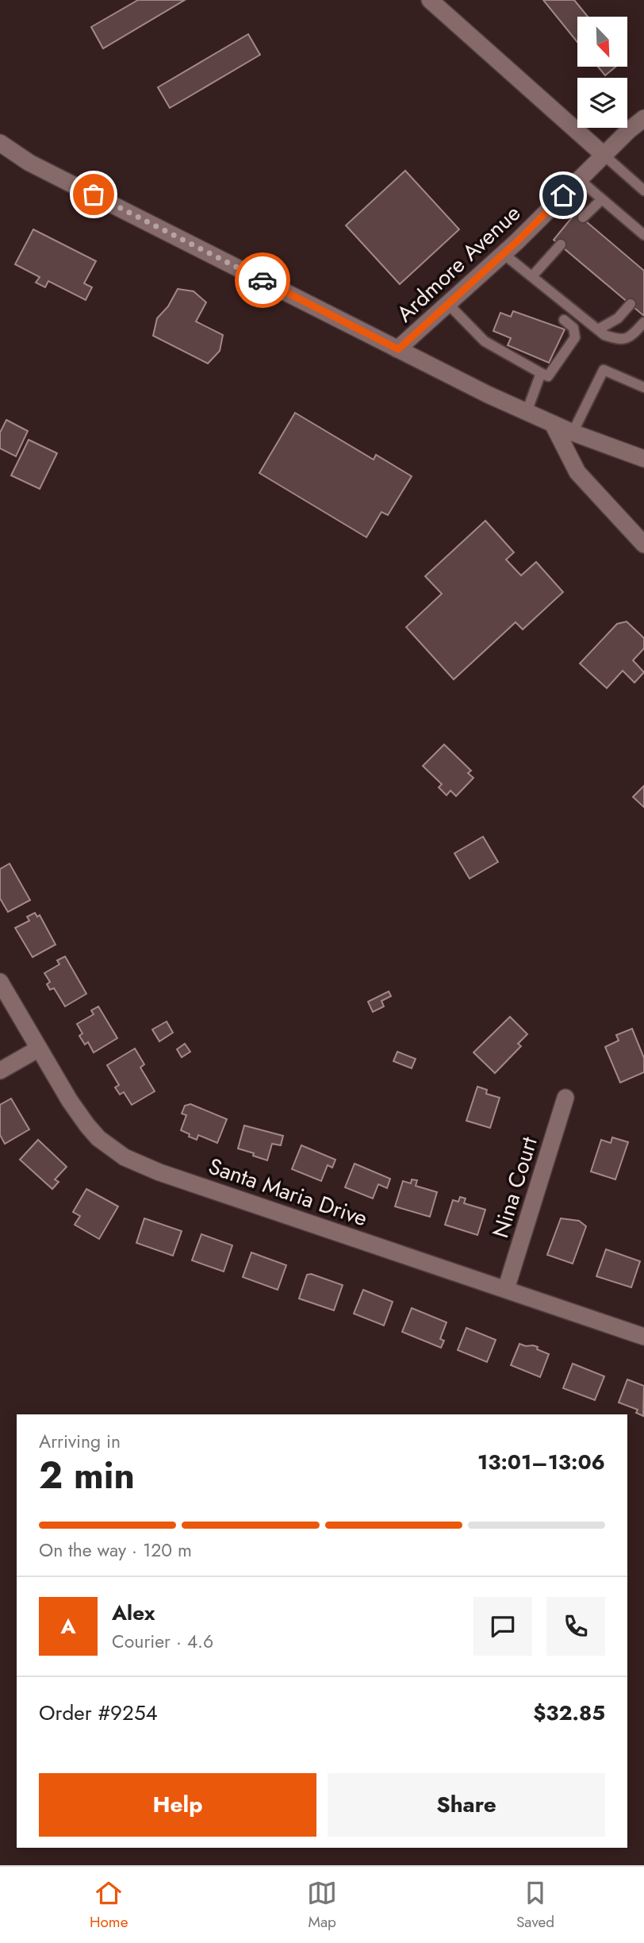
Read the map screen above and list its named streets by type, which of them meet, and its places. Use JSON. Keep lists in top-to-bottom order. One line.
{"streets":{"street":["Ardmore Avenue","Nina Court","Santa Maria Drive"]},"crossings":[["Nina Court","Santa Maria Drive"]],"north":"bottom right","page":{"heading":["2 min","Arriving in","13:01–13:06"],"panel":["Alex","Courier · 4.6","Order #9254","$32.85"],"bar":"On the way · 120 m","round":"A","buttons":["Help","Share"],"tabs":["Home","Map","Saved"]}}
